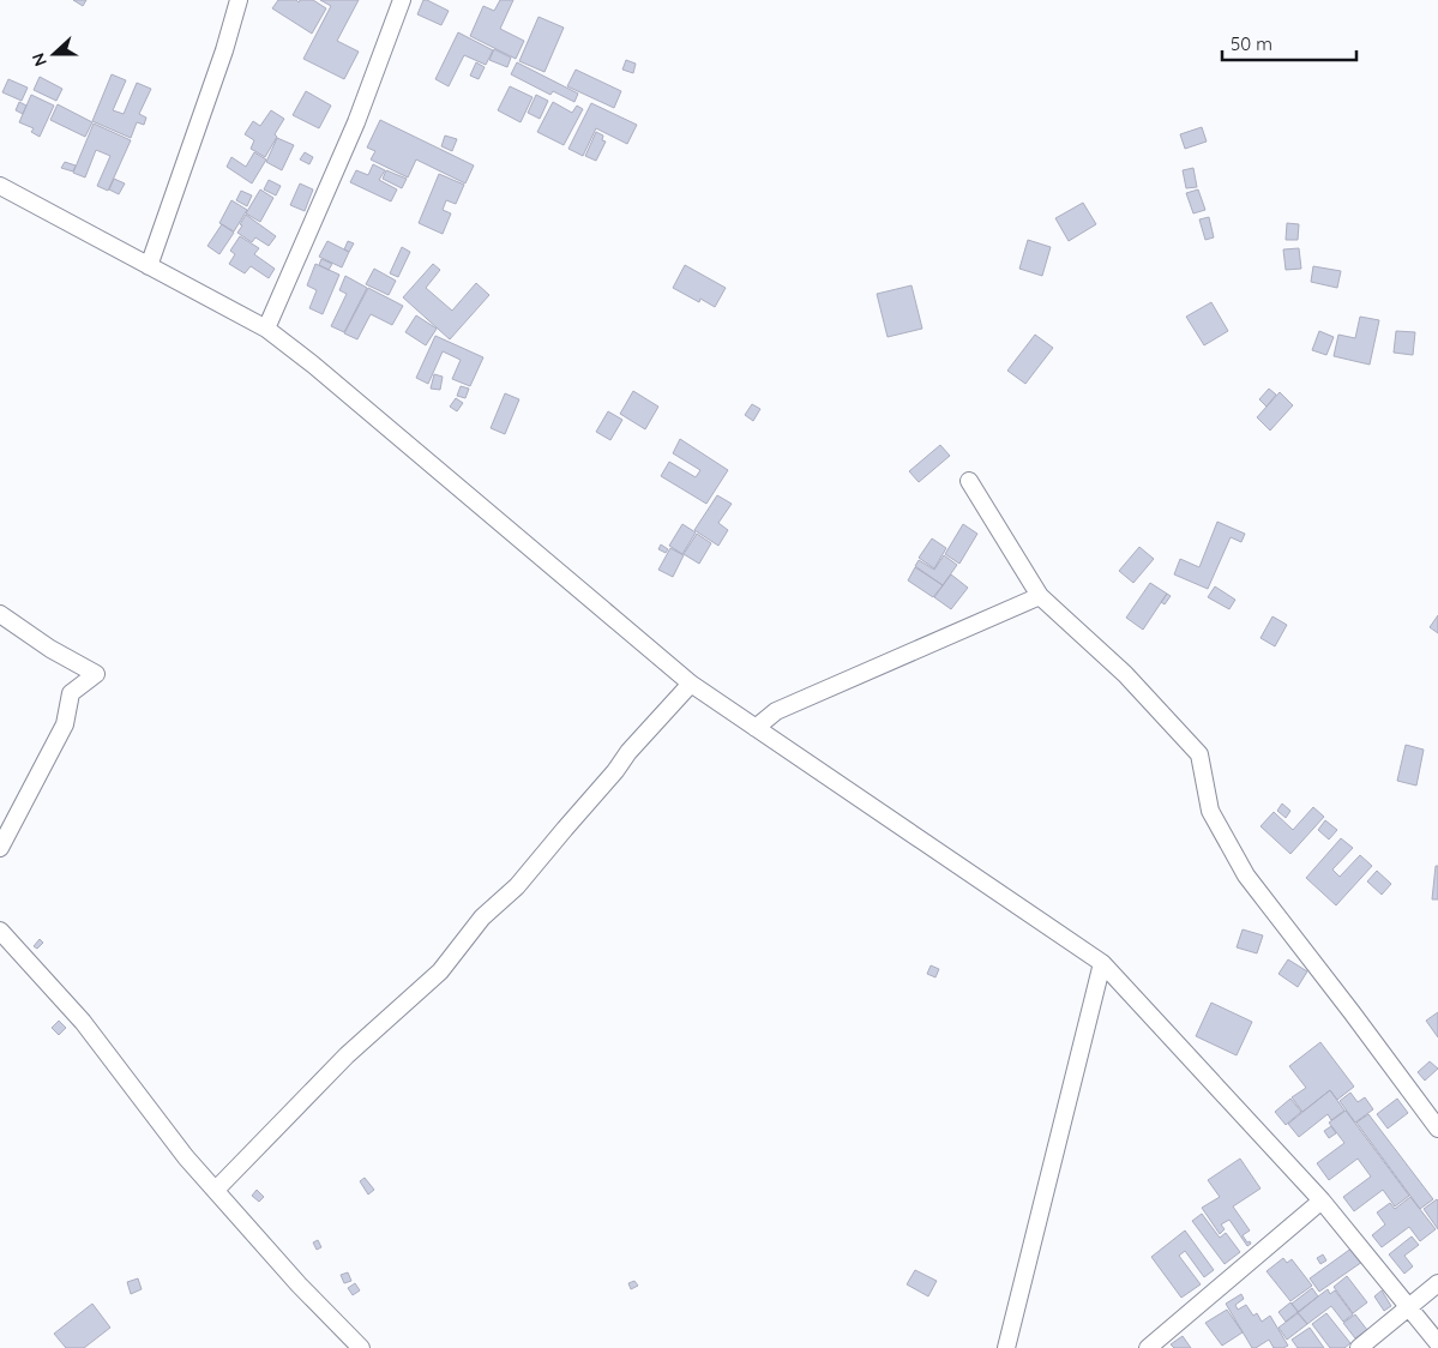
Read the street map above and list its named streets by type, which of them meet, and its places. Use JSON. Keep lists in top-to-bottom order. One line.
{"scale_bar":"50 m","north":"left"}
